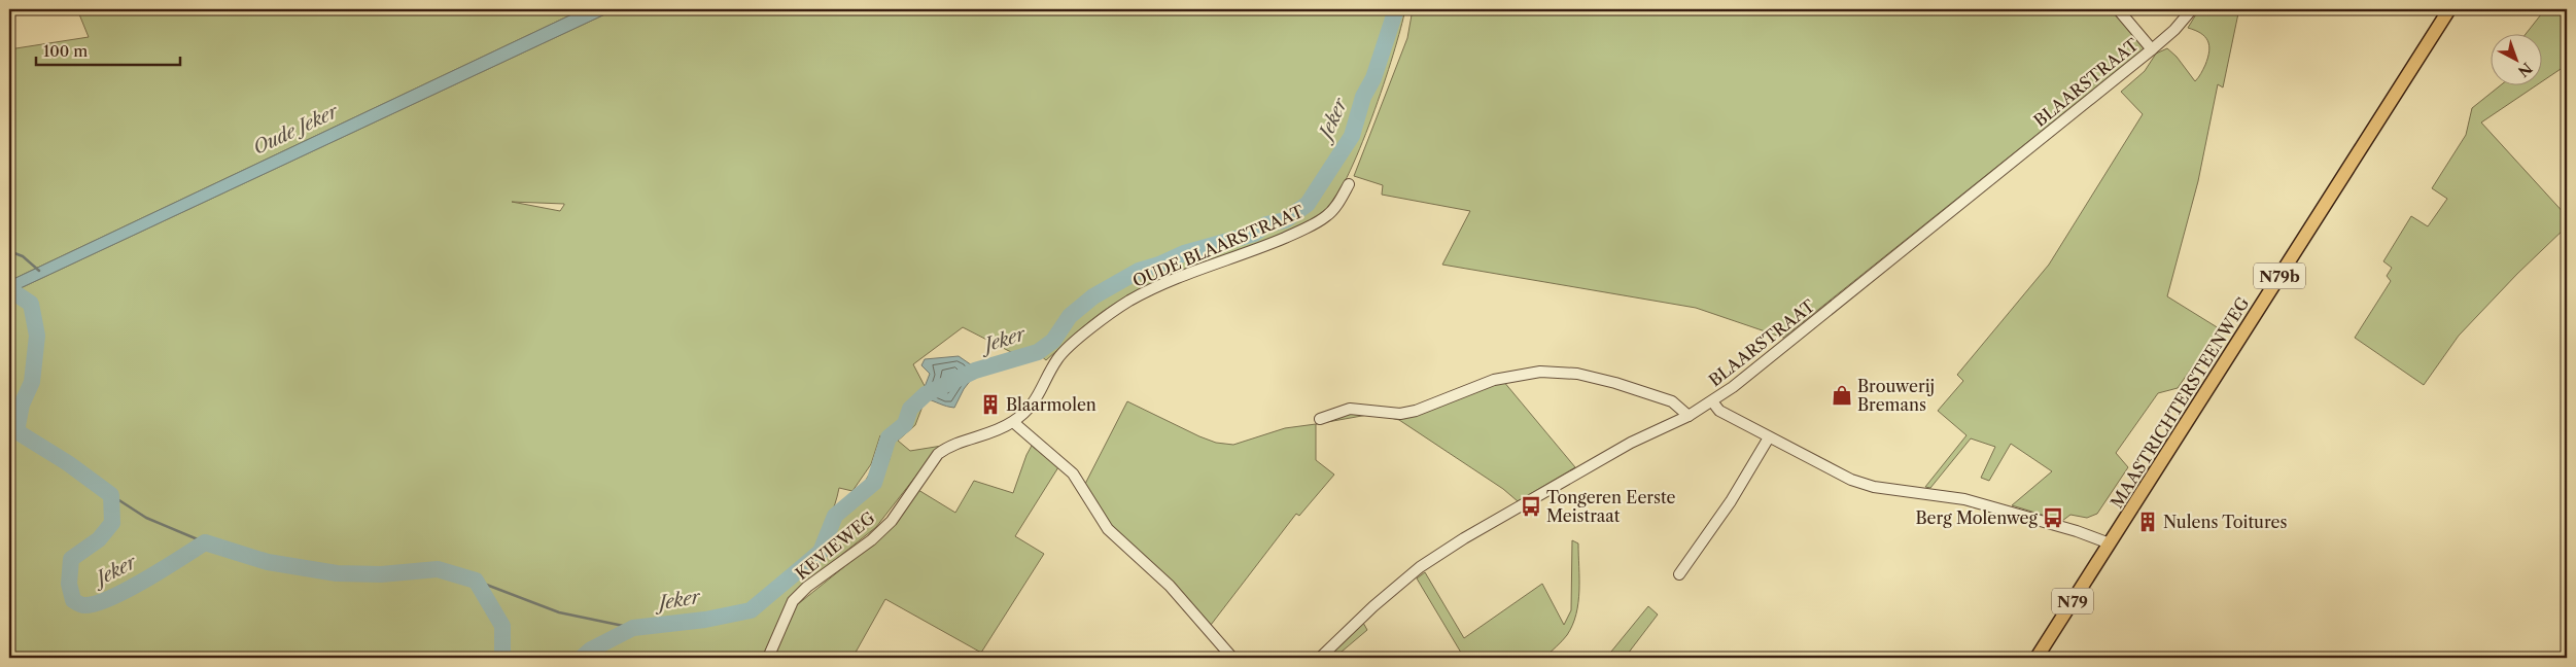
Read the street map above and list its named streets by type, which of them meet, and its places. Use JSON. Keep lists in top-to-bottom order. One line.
{"streets":{"main road":["N79b","MAASTRICHTERSTEENWEG","N79"],"street":["BLAARSTRAAT","OUDE BLAARSTRAAT","KEVIEWEG"]},"crossings":[["OUDE BLAARSTRAAT","KEVIEWEG"]],"water":["Jeker","Oude Jeker"],"places":{"shop":["Brouwerij Bremans"],"building":["Blaarmolen","Nulens Toitures"],"bus stop":["Tongeren Eerste Meistraat","Berg Molenweg"]},"scale_bar":"100 m","north":"bottom right"}
